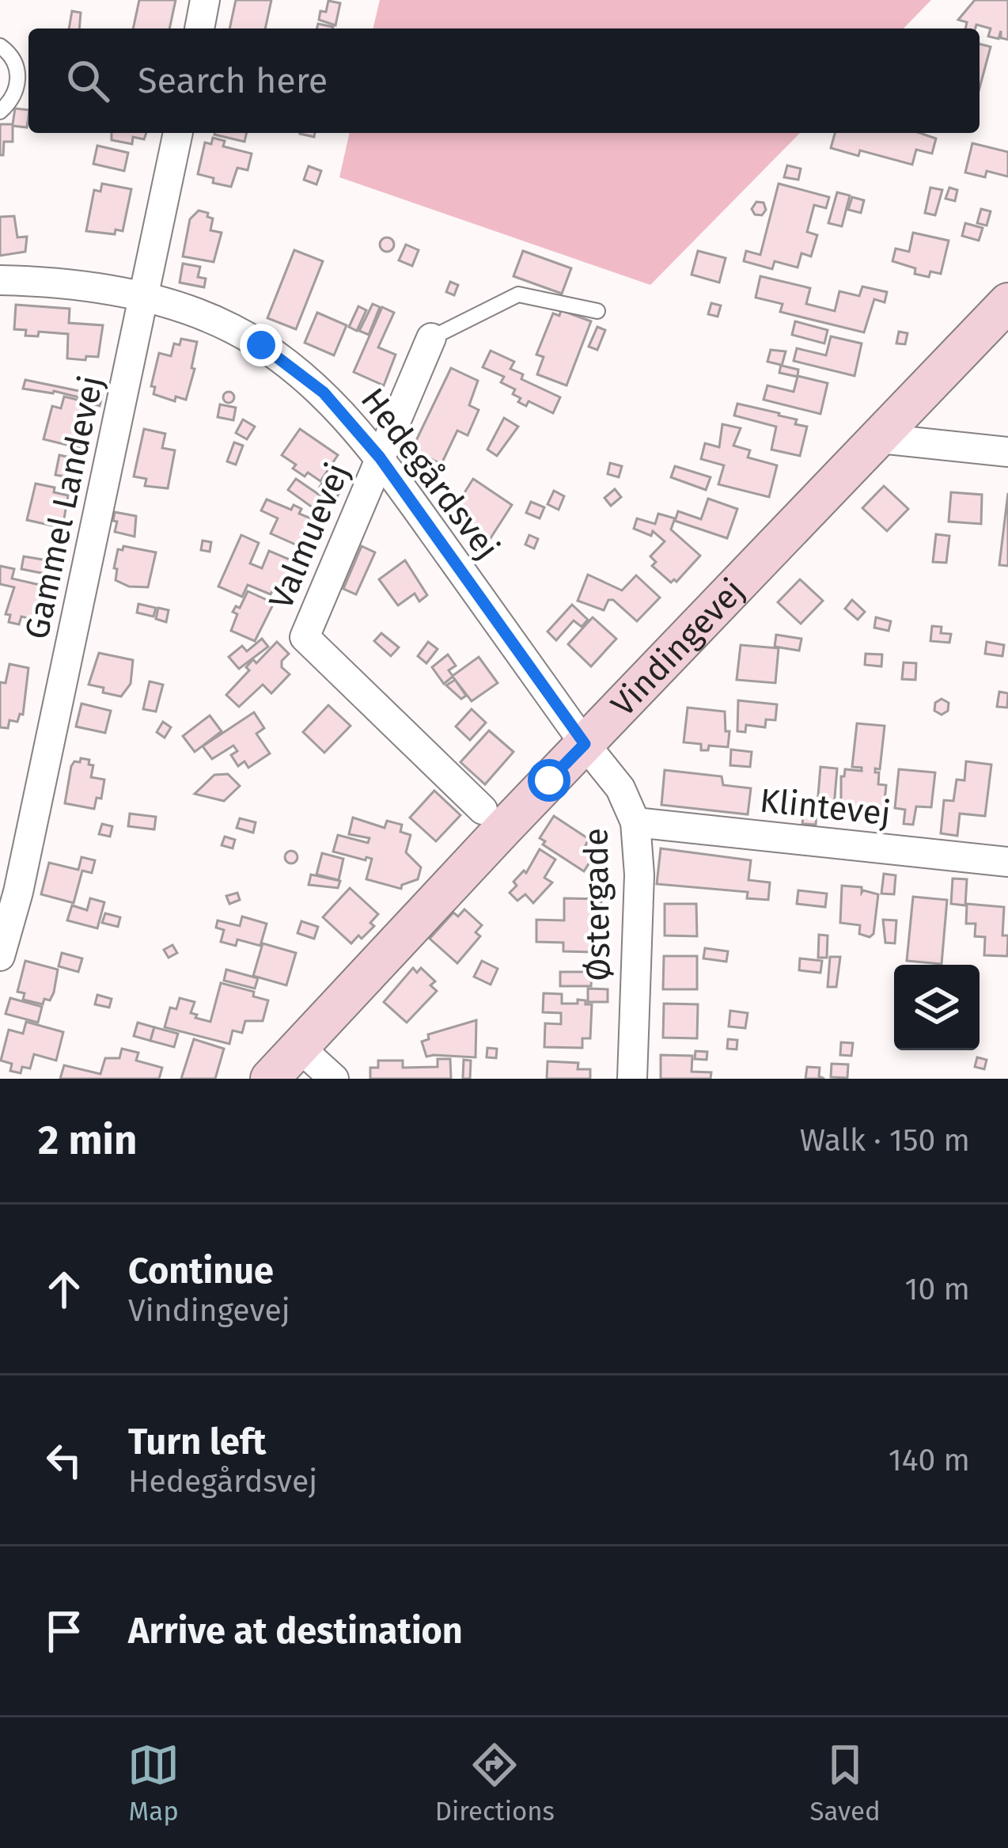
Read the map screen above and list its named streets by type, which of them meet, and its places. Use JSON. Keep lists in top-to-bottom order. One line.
{"streets":{"street":["Hedegårdsvej","Gammel Landevej","Valmuevej","Vindingevej","Klintevej","Østergade"]},"crossings":[["Hedegårdsvej","Gammel Landevej"],["Hedegårdsvej","Valmuevej"],["Hedegårdsvej","Vindingevej"],["Hedegårdsvej","Østergade"],["Vindingevej","Østergade"],["Klintevej","Østergade"]],"page":{"search":"Search here","heading":["2 min","Walk · 150 m"],"list":[["Continue","Vindingevej","10 m"],["Turn left","Hedegårdsvej","140 m"],"Arrive at destination"],"nav":["Map","Directions","Saved"]}}
